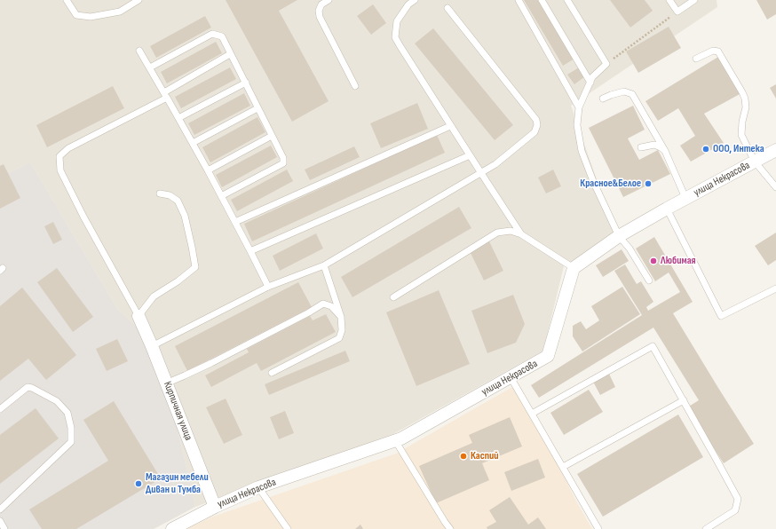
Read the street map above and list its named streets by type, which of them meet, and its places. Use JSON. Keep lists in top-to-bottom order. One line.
{"streets":{"street":["улица Некрасова","Кирпичная улица"]},"crossings":[["улица Некрасова","Кирпичная улица"]],"places":["ООО, Интека","Красное&Белое","Любимая","Каспий","Магазин мебели Диван и Тумба"]}
